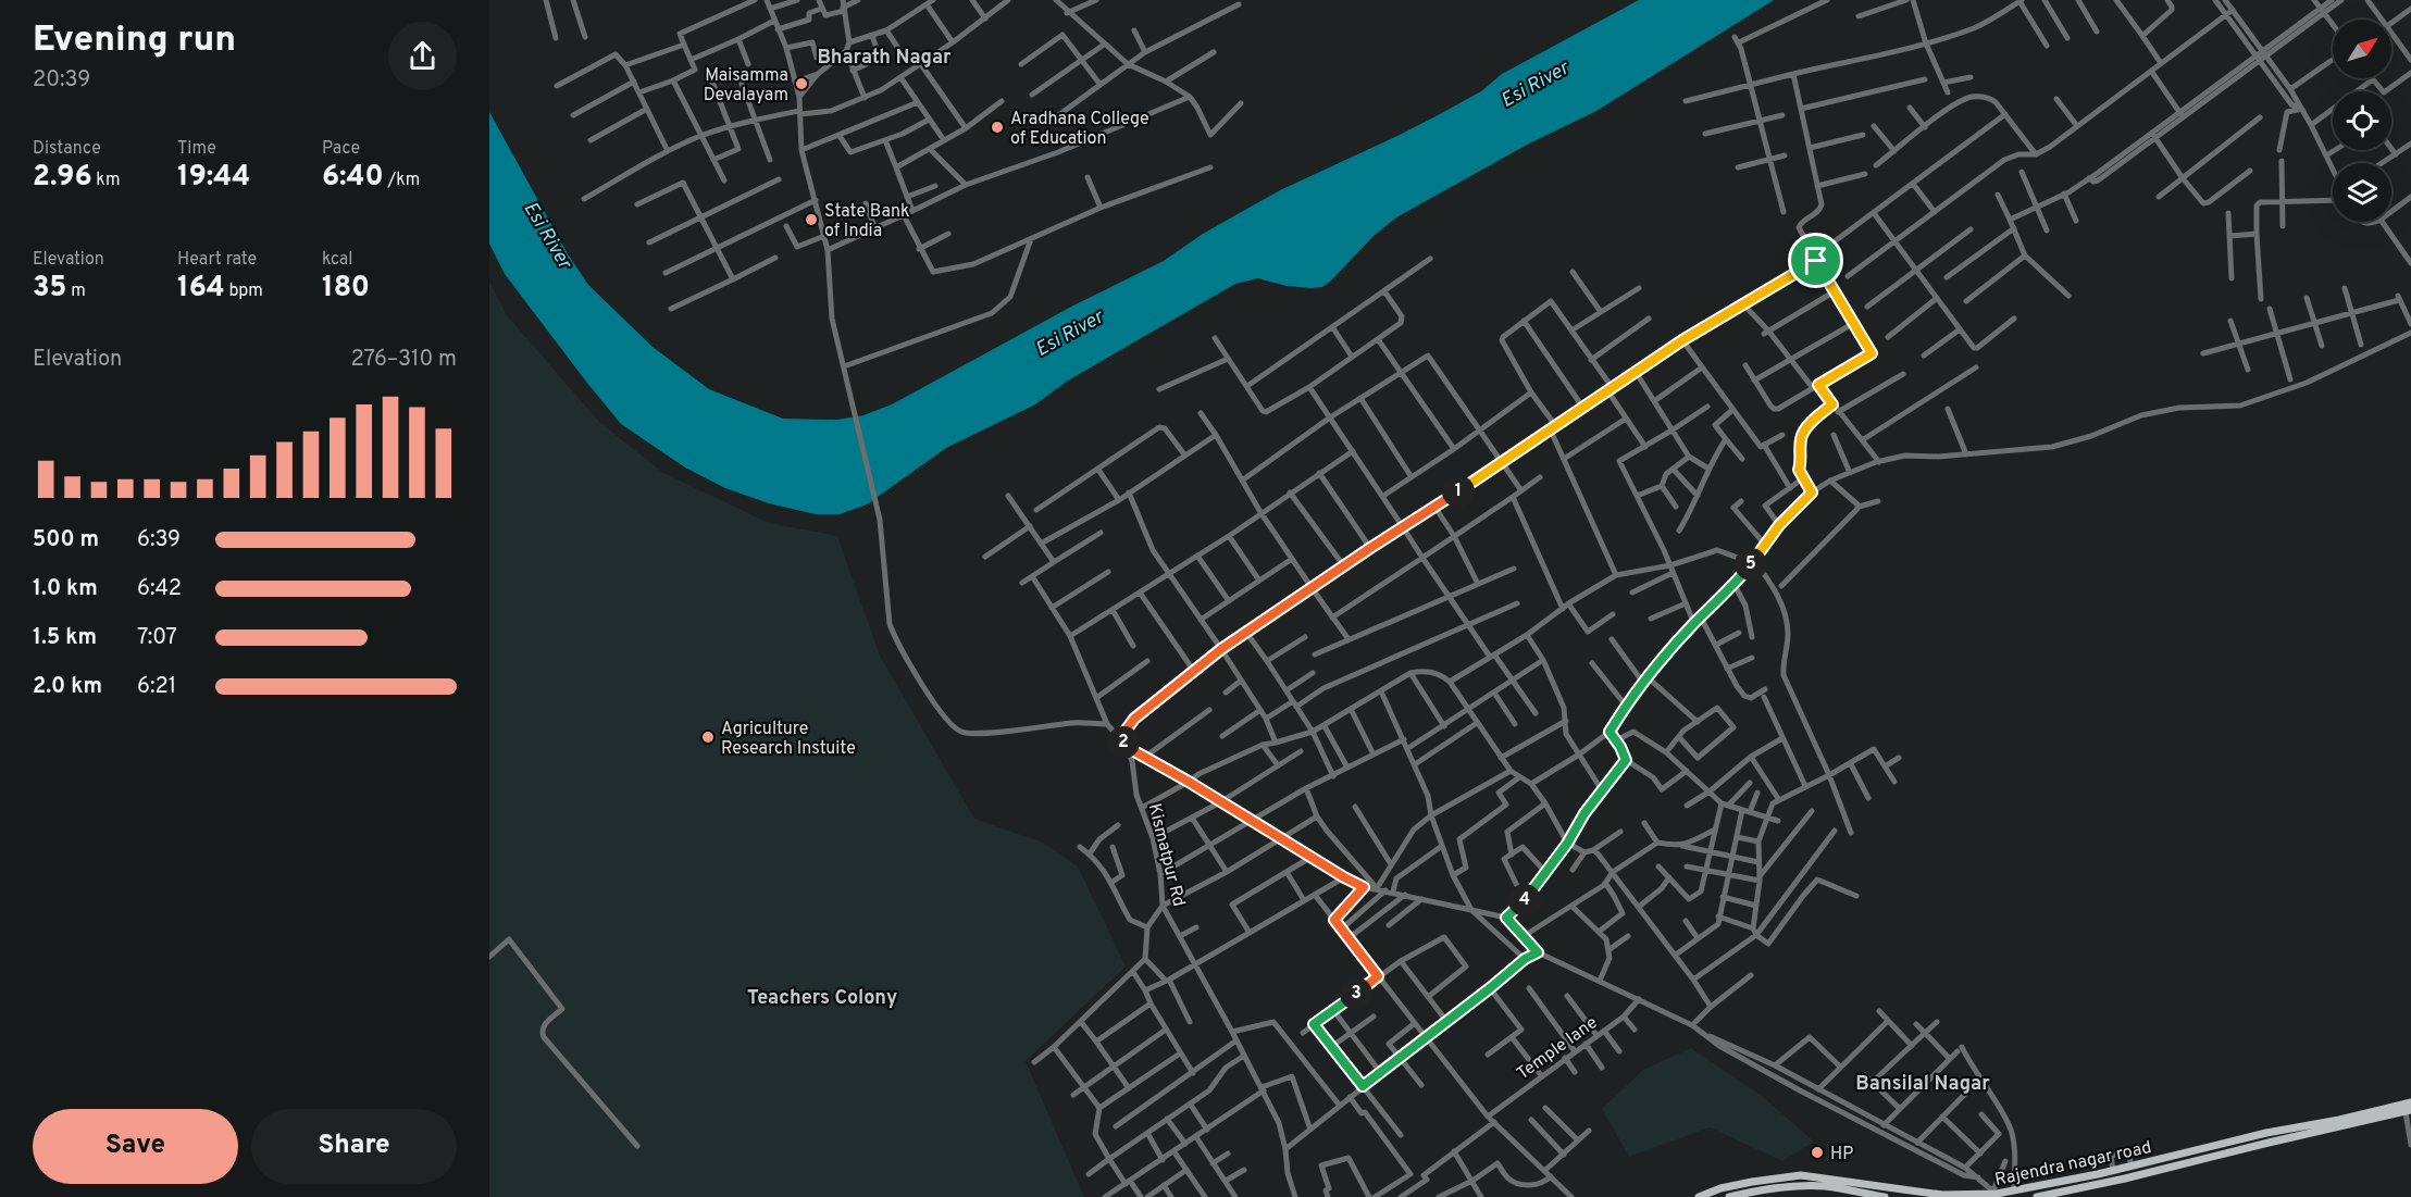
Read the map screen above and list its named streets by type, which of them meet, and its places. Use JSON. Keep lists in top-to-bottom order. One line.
{"streets":{"main road":["Rajendra nagar road"],"street":["Kismatpur Rd","Temple lane"]},"districts":["Bharath Nagar","Teachers Colony","Bansilal Nagar"],"water":["Esi River"],"places":["Maisamma Devalayam","Aradhana College of Education","State Bank of India","Agriculture Research Instuite","HP"],"north":"top right","page":{"heading":["Evening run","20:39"],"stats":[["Distance","2.96 km"],["Time","19:44"],["Pace","6:40 /km"],["Elevation","35 m"],["Heart rate","164 bpm"],["kcal","180"]],"chart":["Elevation","276–310 m"],"pins":["1","5","2","4","3"],"list":[{"name":"500 m","note":"6:39"},{"name":"1.0 km","note":"6:42"},{"name":"1.5 km","note":"7:07"},{"name":"2.0 km","note":"6:21"}],"buttons":["Save","Share"]}}
